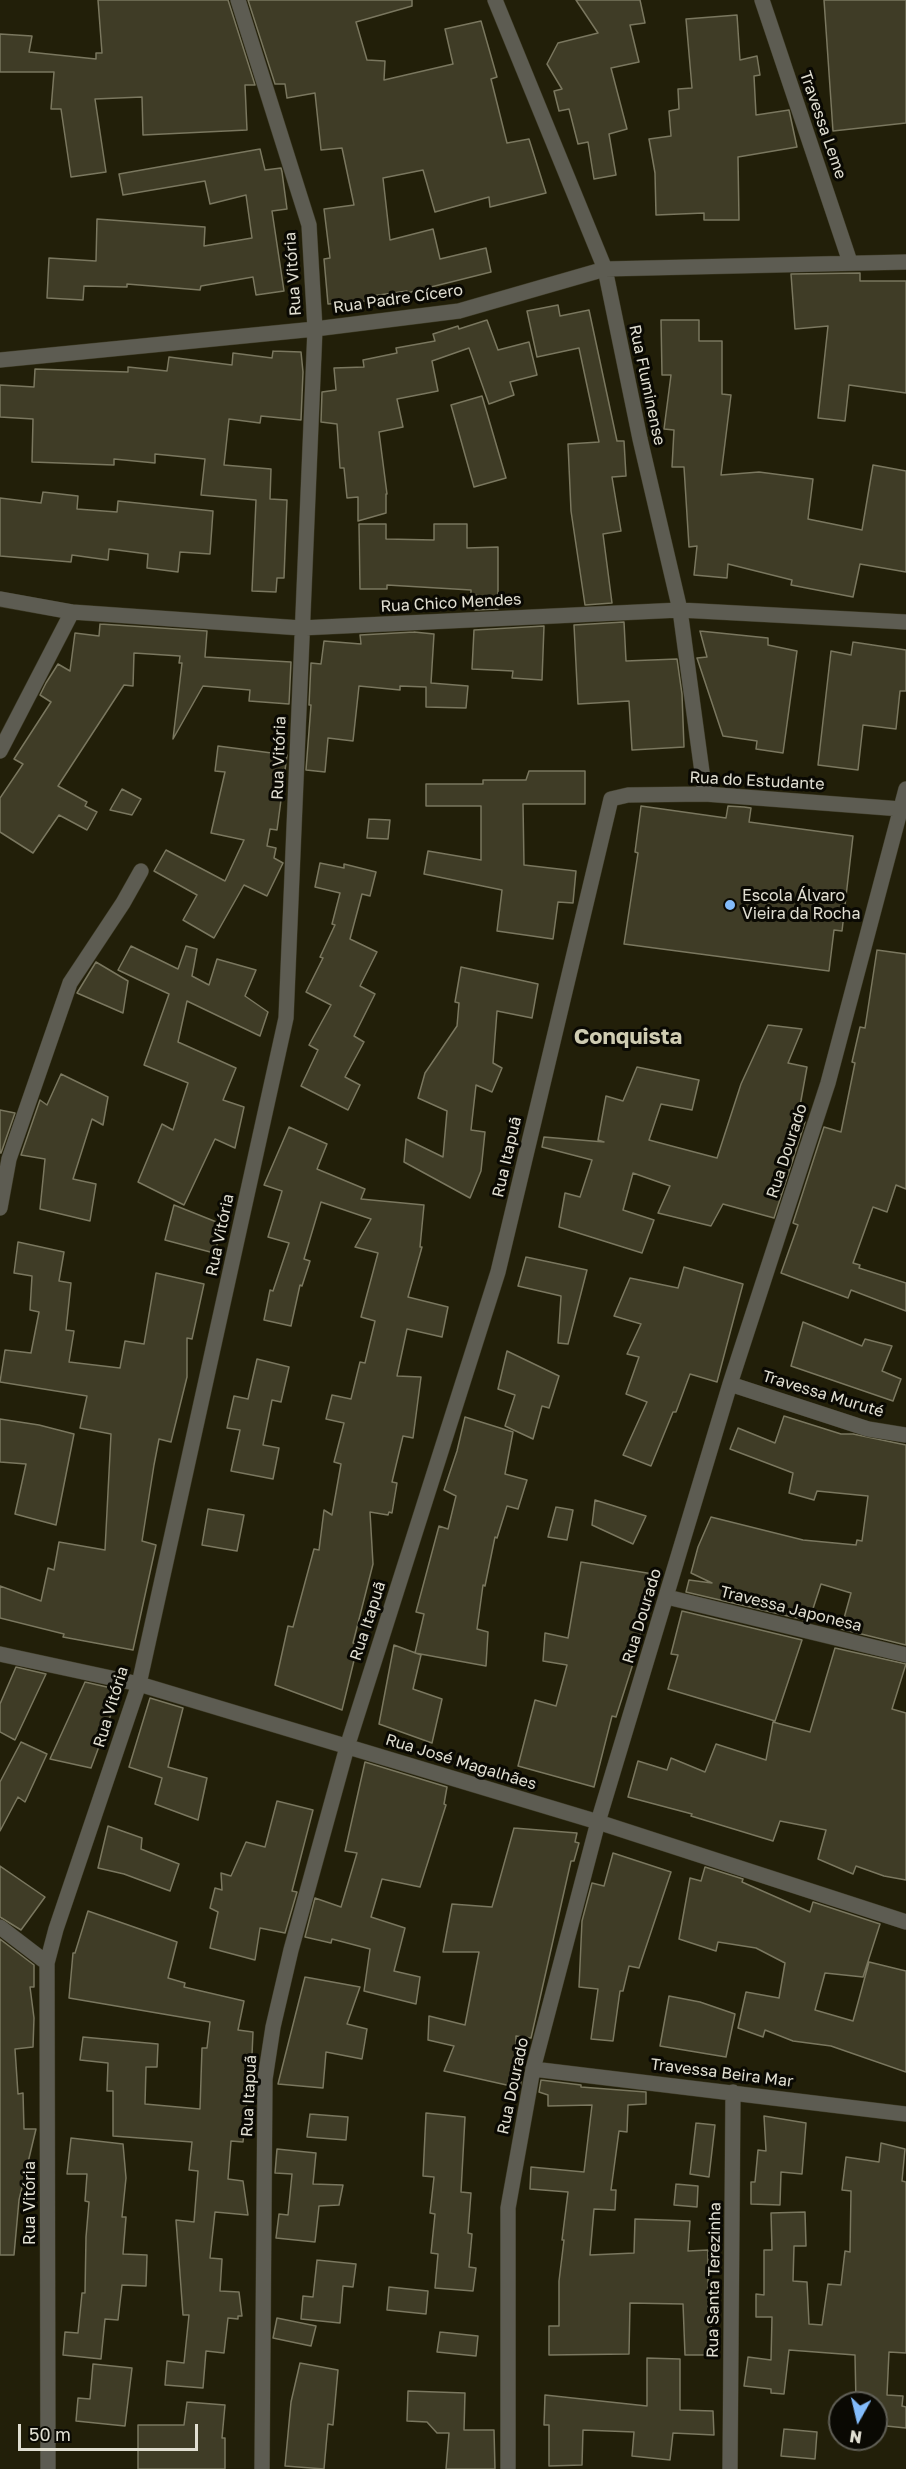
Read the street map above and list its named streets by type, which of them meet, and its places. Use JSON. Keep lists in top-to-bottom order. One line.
{"streets":{"street":["Travessa Leme","Rua Vitória","Rua Padre Cícero","Rua Fluminense","Rua Chico Mendes","Rua do Estudante","Rua Dourado","Rua Itapuã","Travessa Muruté","Travessa Japonesa","Rua José Magalhães","Travessa Beira Mar","Rua Santa Terezinha"]},"crossings":[["Travessa Leme","Rua Padre Cícero"],["Rua Vitória","Rua Padre Cícero"],["Rua Vitória","Rua Chico Mendes"],["Rua Vitória","Rua José Magalhães"],["Rua Padre Cícero","Rua Fluminense"],["Rua Fluminense","Rua Chico Mendes"],["Rua Fluminense","Rua do Estudante"],["Rua do Estudante","Rua Dourado"],["Rua do Estudante","Rua Itapuã"],["Rua Dourado","Travessa Muruté"],["Rua Dourado","Travessa Japonesa"],["Rua Dourado","Rua José Magalhães"],["Rua Dourado","Travessa Beira Mar"],["Rua Itapuã","Rua José Magalhães"],["Travessa Beira Mar","Rua Santa Terezinha"]],"districts":["Conquista"],"places":["Escola Álvaro Vieira da Rocha"],"scale_bar":"50 m","north":"bottom"}
